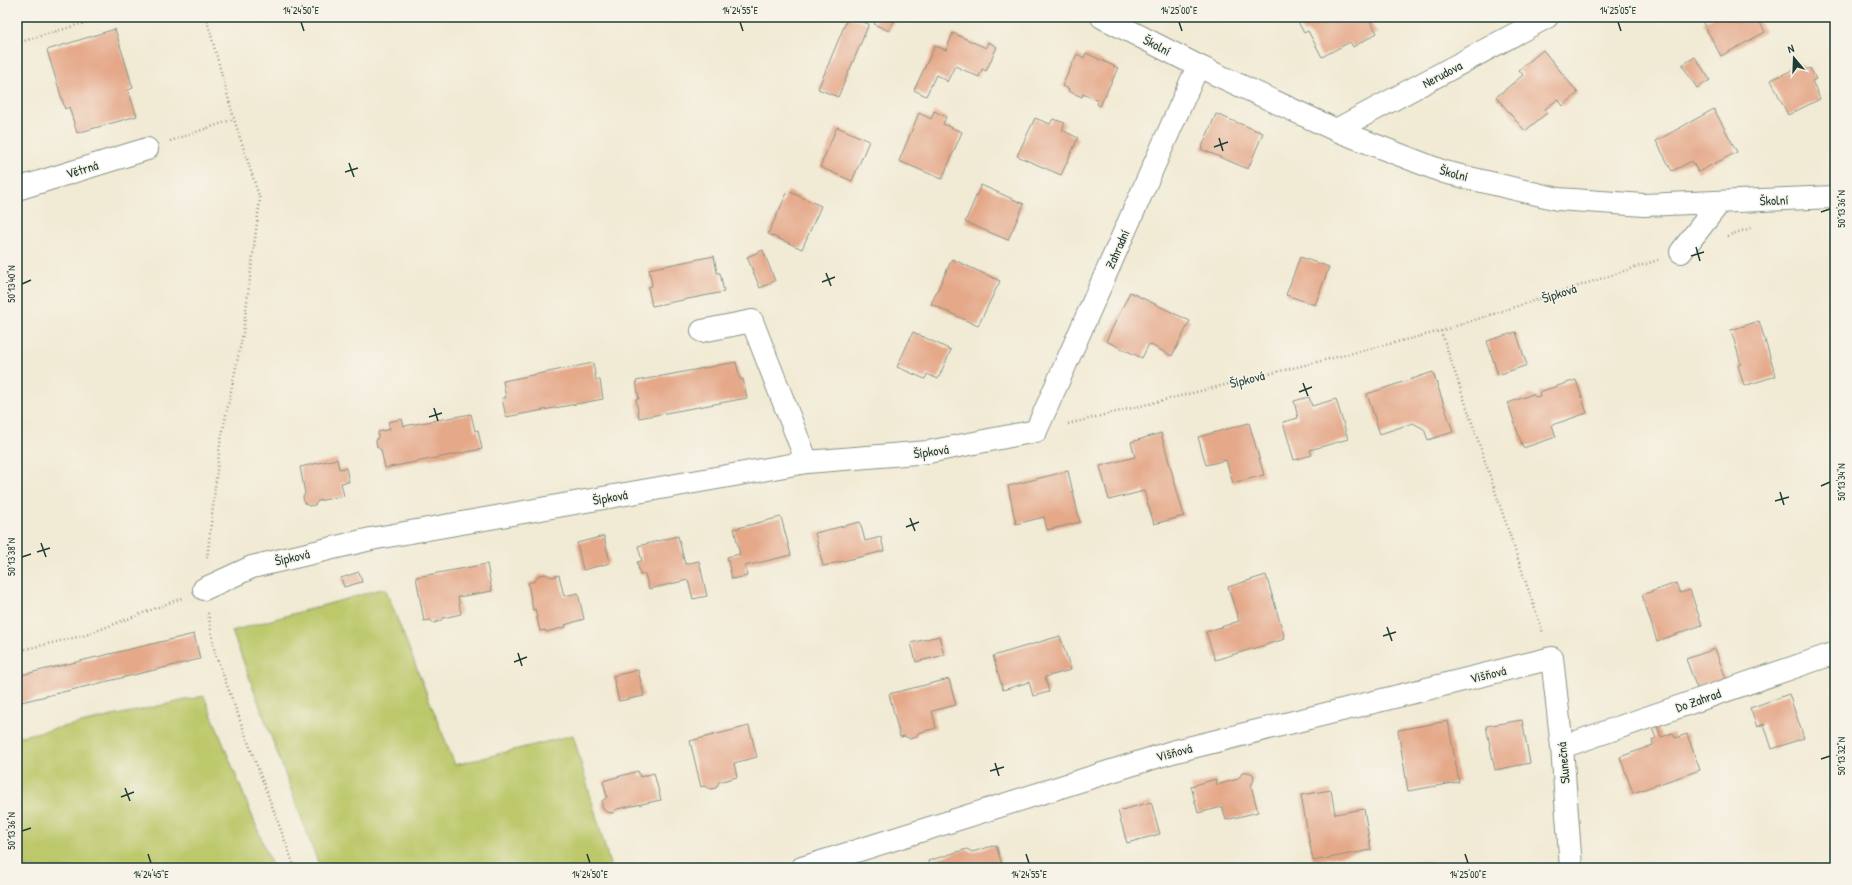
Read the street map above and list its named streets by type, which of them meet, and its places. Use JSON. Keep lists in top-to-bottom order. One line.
{"streets":{"street":["Školní","Nerudova","Větrná","Zahradní","Šípková","Višňová","Do Zahrad","Slunečná"]},"crossings":[["Školní","Nerudova"],["Školní","Zahradní"],["Zahradní","Šípková"],["Višňová","Slunečná"],["Do Zahrad","Slunečná"]],"north":"top","coordinates":["14°24'50\"E","14°24'55\"E","14°25'00\"E","14°25'05\"E","50°13'36\"N","50°13'40\"N","50°13'34\"N","50°13'38\"N","50°13'32\"N","14°24'45\"E"]}
